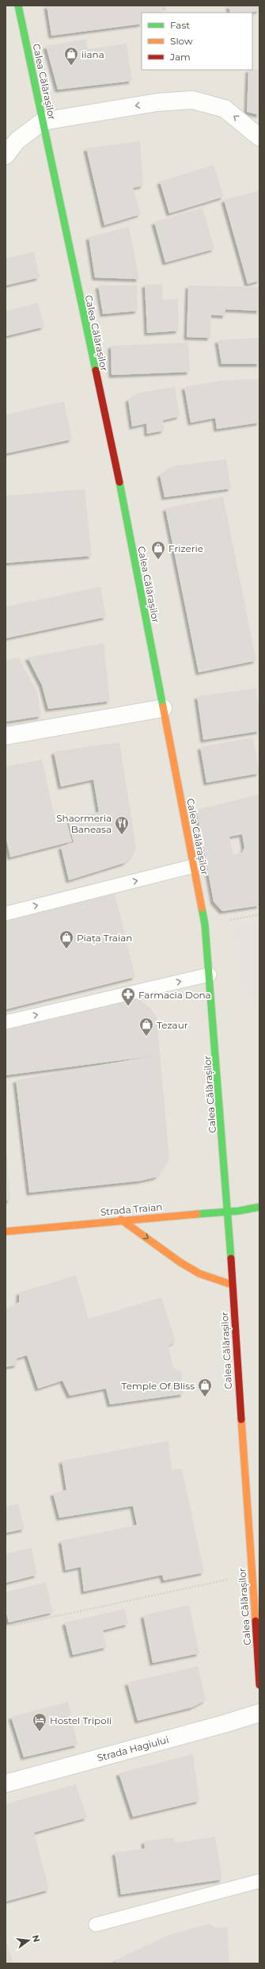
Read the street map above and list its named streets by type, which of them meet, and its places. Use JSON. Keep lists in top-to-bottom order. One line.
{"streets":{"main road":["Calea Călărașilor","Strada Traian"],"street":["Strada Hagiului"]},"crossings":[["Calea Călărașilor","Strada Traian"]],"places":{"shop":["iiana","Frizerie","Piața Traian","Tezaur","Temple Of Bliss"],"restaurant":["Shaormeria Baneasa"],"pharmacy":["Farmacia Dona"],"hotel":["Hostel Tripoli"]},"legend":["Fast","Slow","Jam"],"north":"right"}
